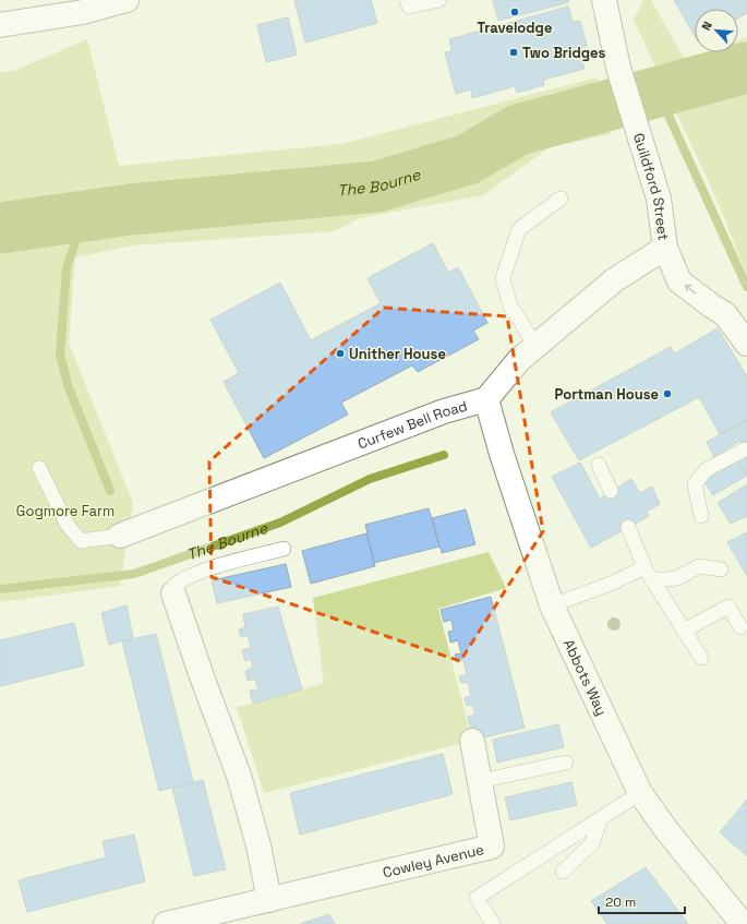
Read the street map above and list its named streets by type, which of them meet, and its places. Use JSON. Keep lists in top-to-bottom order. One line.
{"streets":{"street":["Guildford Street","Curfew Bell Road","Abbots Way","Cowley Avenue"]},"crossings":[["Guildford Street","Curfew Bell Road"],["Curfew Bell Road","Abbots Way"]],"water":["The Bourne"],"parks":["Gogmore Farm"],"places":["Travelodge","Two Bridges","Unither House","Portman House"],"scale_bar":"20 m","north":"top left"}
